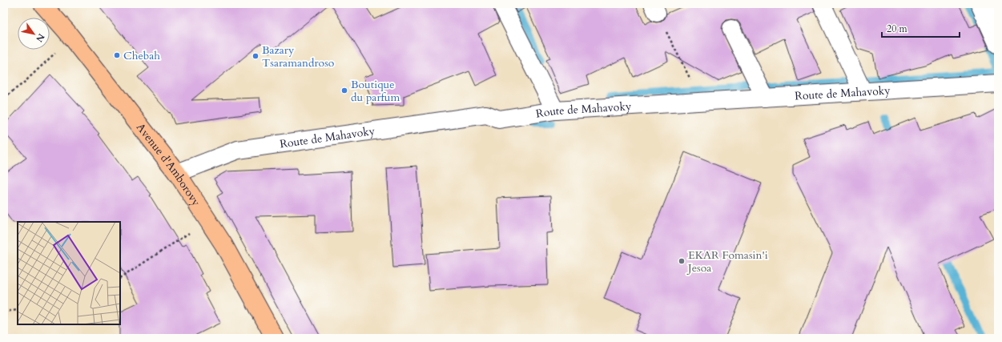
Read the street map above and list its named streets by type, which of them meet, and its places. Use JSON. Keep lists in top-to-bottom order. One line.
{"streets":{"main road":["Avenue d'Amborovy"],"street":["Route de Mahavoky"]},"crossings":[["Route de Mahavoky","Avenue d'Amborovy"]],"places":["Chebah","Bazary Tsaramandroso","Boutique du parfum","EKAR Fomasin'i Jesoa"],"scale_bar":"20 m","north":"bottom right"}
